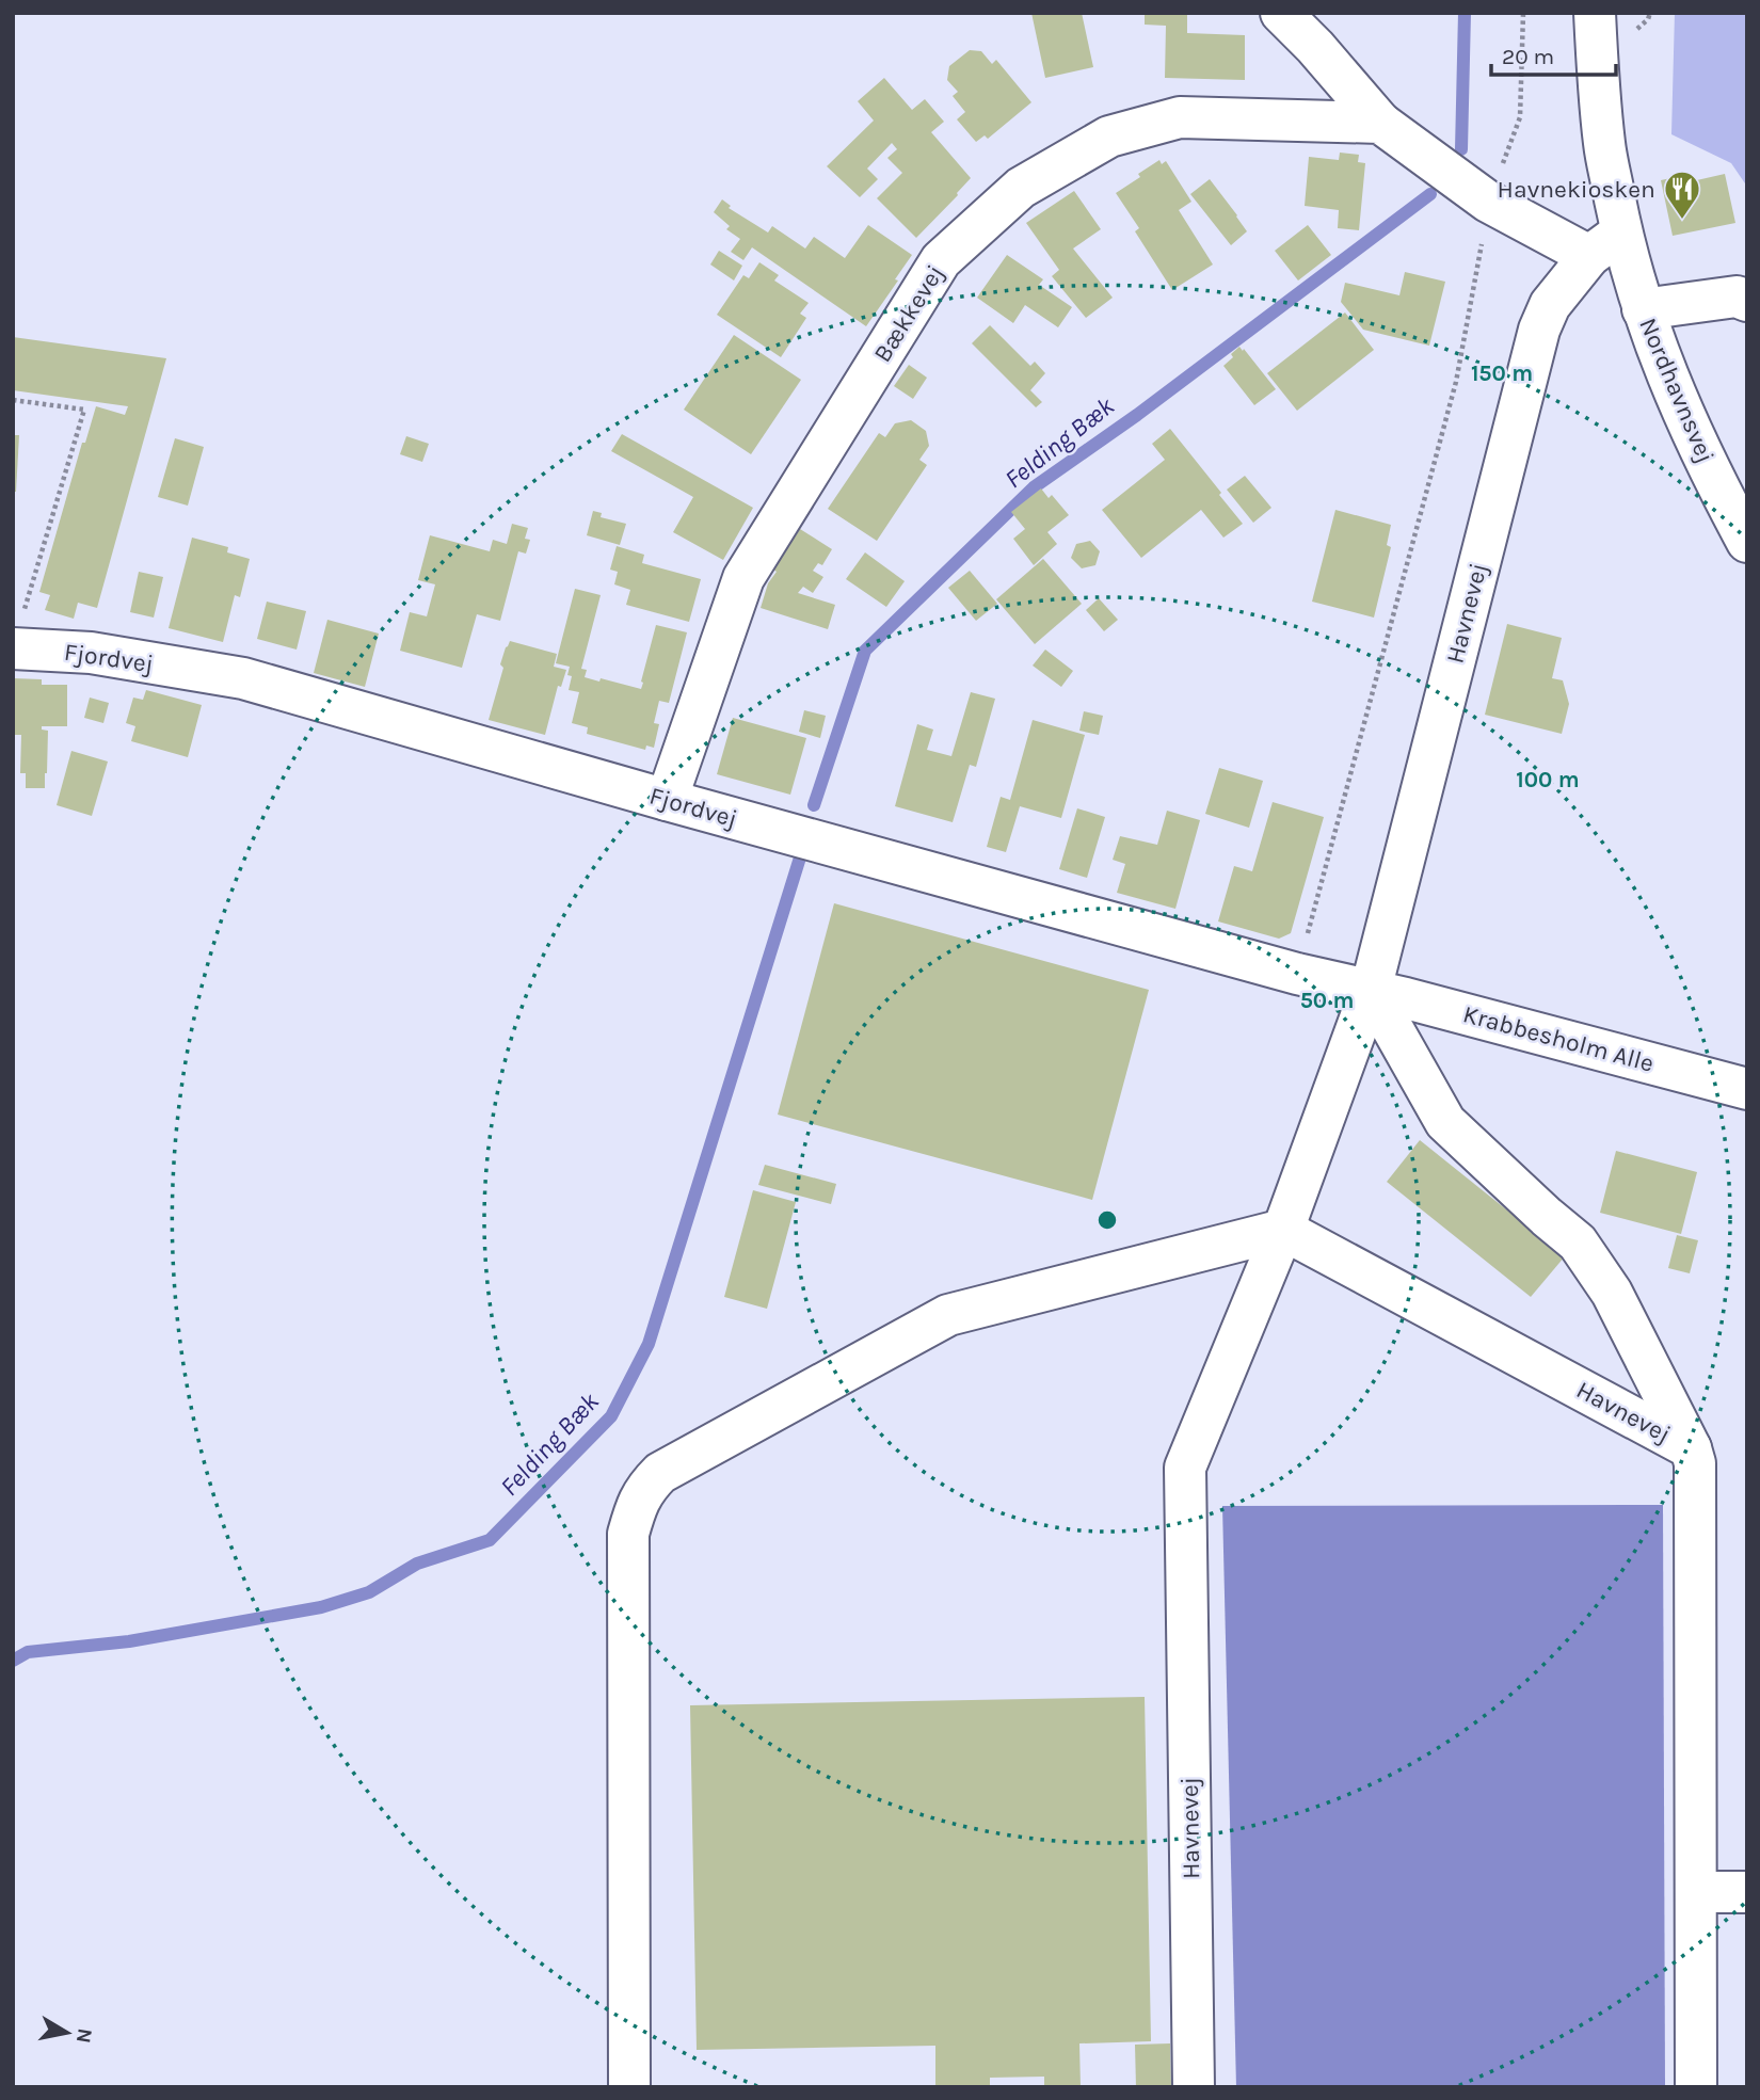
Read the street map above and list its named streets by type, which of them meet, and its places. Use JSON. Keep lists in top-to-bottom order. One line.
{"streets":{"street":["Bækkevej","Nordhavnsvej","Havnevej","Fjordvej","Krabbesholm Alle"]},"crossings":[["Bækkevej","Fjordvej"],["Nordhavnsvej","Havnevej"],["Havnevej","Fjordvej"],["Havnevej","Krabbesholm Alle"],["Fjordvej","Krabbesholm Alle"]],"water":["Felding Bæk"],"places":{"restaurant":["Havnekiosken"]},"scale_bar":"20 m","north":"right","rings":["150 m","100 m","50 m"]}
